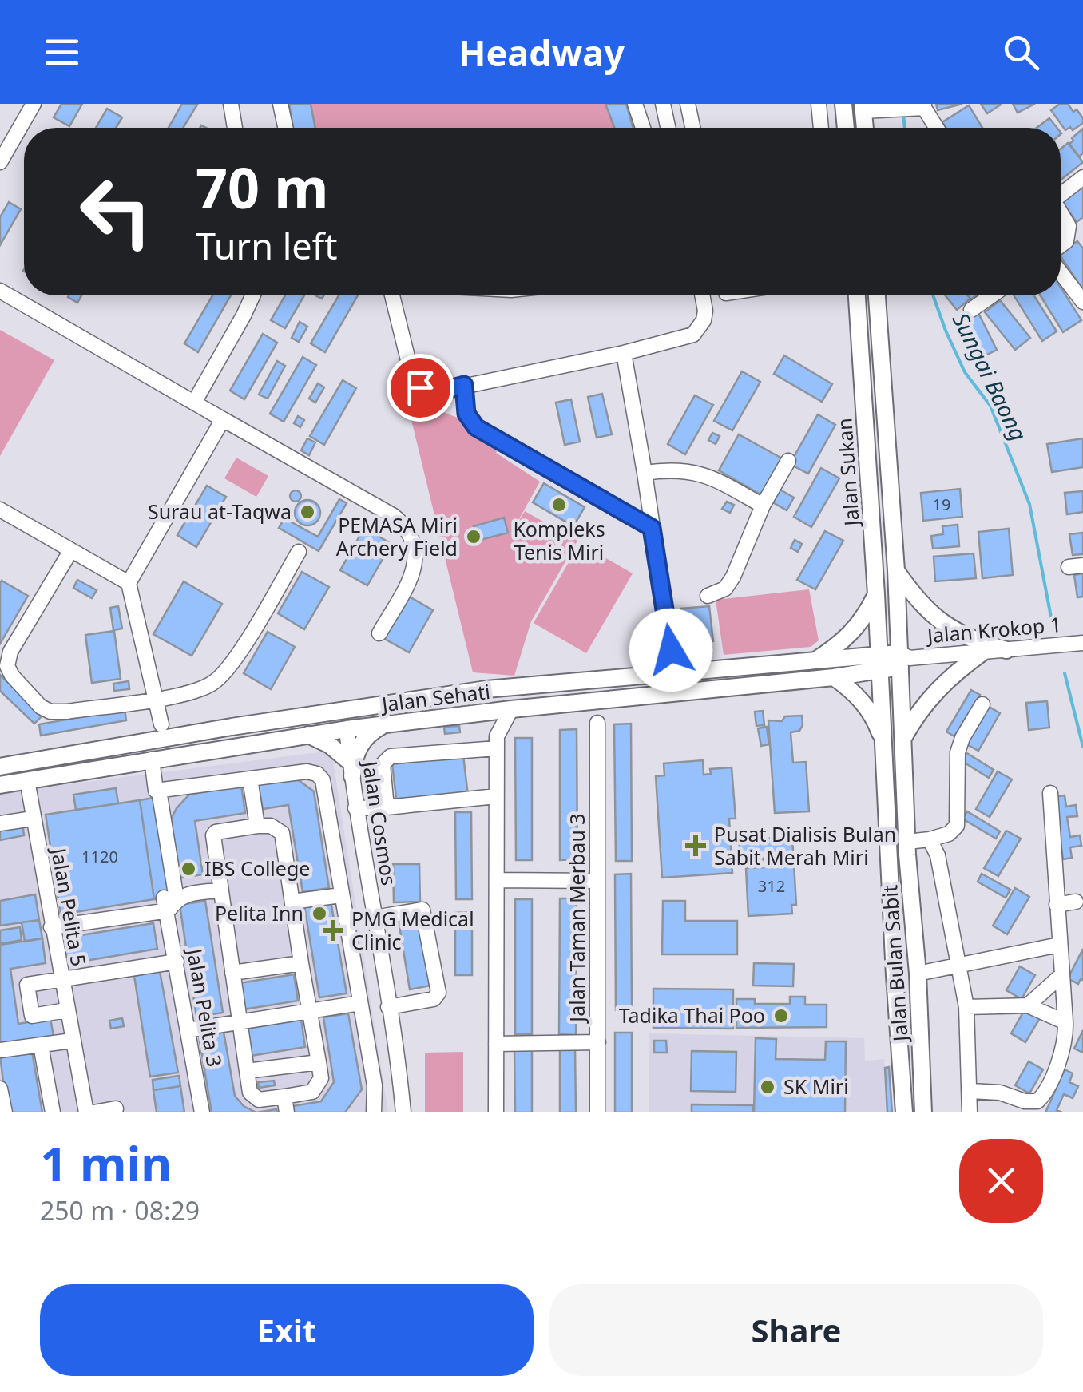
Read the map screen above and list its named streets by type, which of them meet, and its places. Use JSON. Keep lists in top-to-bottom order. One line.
{"streets":{"main road":["Jalan Sukan","Jalan Sehati","Jalan Bulan Sabit"],"street":["Jalan Krokop 1","Jalan Cosmos","Jalan Pelita 5","Jalan Taman Merbau 3","Jalan Pelita 3"]},"crossings":[["Jalan Sukan","Jalan Krokop 1"],["Jalan Sukan","Jalan Sehati"],["Jalan Sukan","Jalan Bulan Sabit"],["Jalan Krokop 1","Jalan Bulan Sabit"],["Jalan Sehati","Jalan Cosmos"],["Jalan Sehati","Jalan Pelita 5"],["Jalan Sehati","Jalan Bulan Sabit"],["Jalan Sehati","Jalan Pelita 3"]],"water":["Sungai Baong"],"places":{"other":["Kompleks Tenis Miri","Surau at-Taqwa","PEMASA Miri Archery Field","IBS College","Pelita Inn","Tadika Thai Poo","SK Miri"],"health":["Pusat Dialisis Bulan Sabit Merah Miri","PMG Medical Clinic"]},"house_numbers":["19","1120","312"],"page":{"header":"Headway","turn":["70 m","Turn left"],"heading":["1 min","250 m · 08:29"],"buttons":["Exit","Share"]}}
